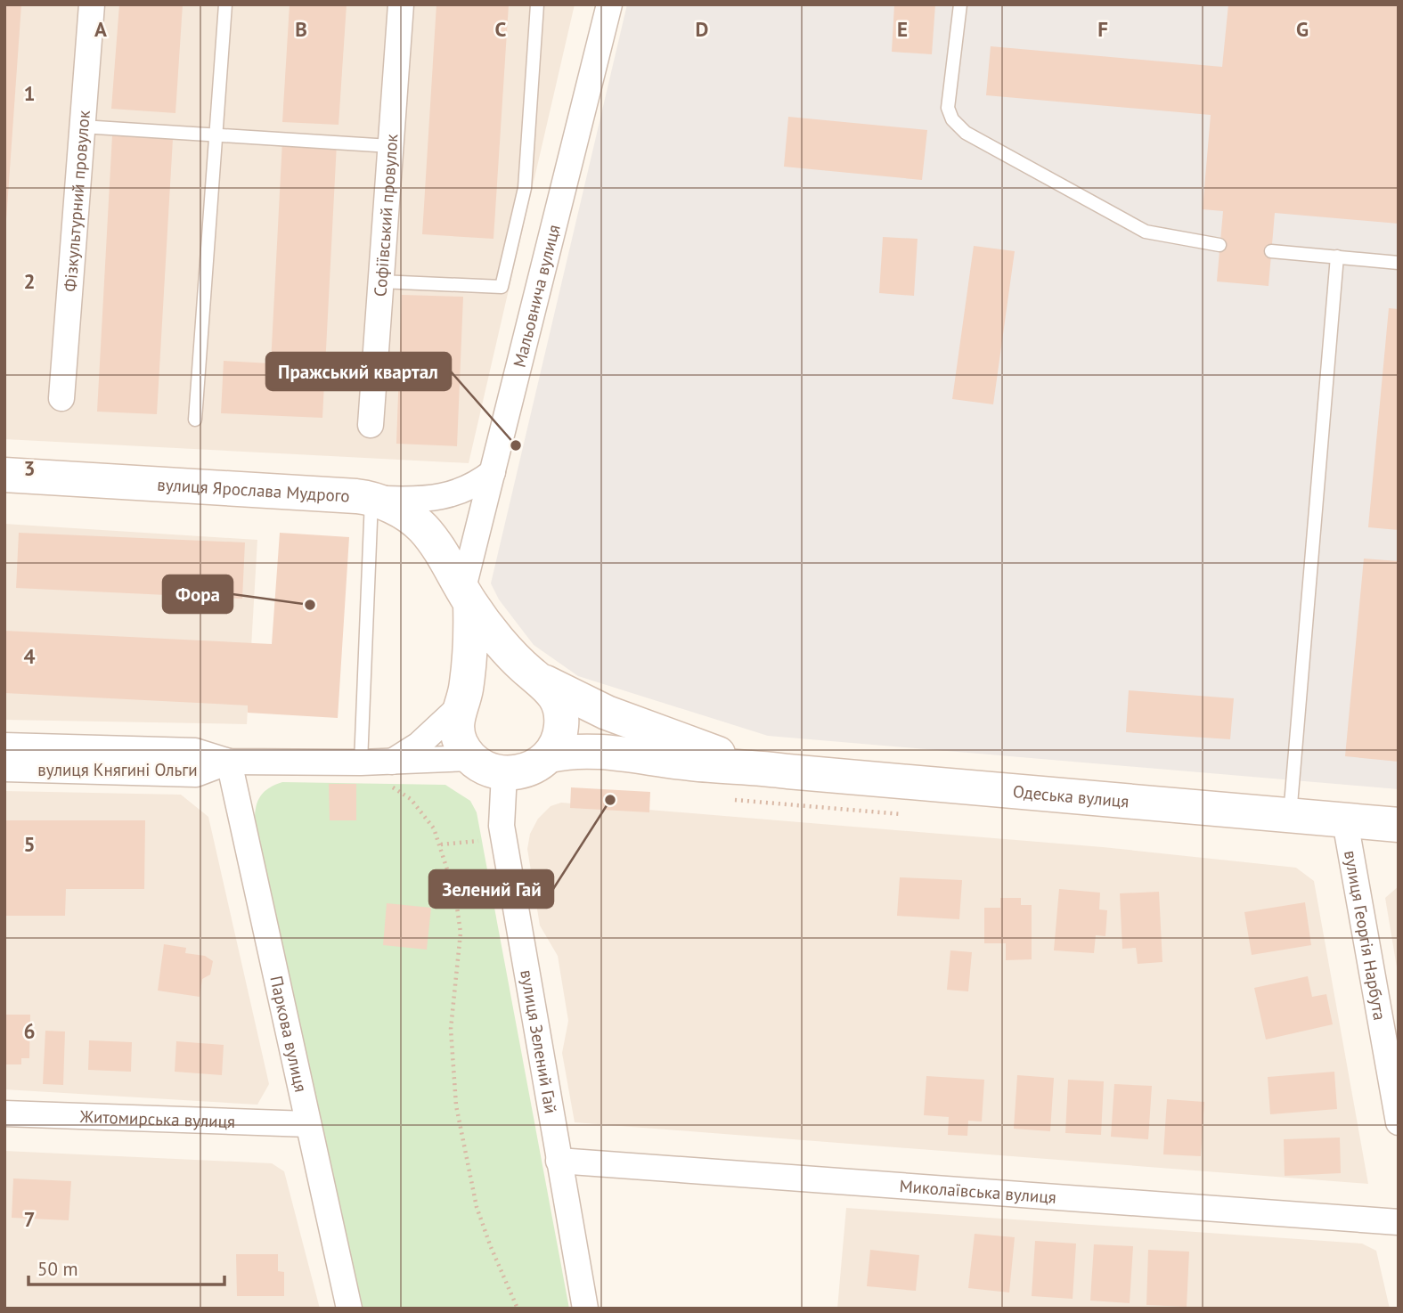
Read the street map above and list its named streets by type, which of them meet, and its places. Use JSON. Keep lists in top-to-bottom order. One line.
{"streets":{"main road":["вулиця Ярослава Мудрого","Одеська вулиця"],"street":["Фізкультурний провулок","Софіївський провулок","Мальовнича вулиця","вулиця Княгині Ольги","вулиця Георгія Нарбута","Паркова вулиця","вулиця Зелений Гай","Житомирська вулиця","Миколаївська вулиця"]},"crossings":[["Мальовнича вулиця","вулиця Ярослава Мудрого"],["вулиця Ярослава Мудрого","вулиця Княгині Ольги"],["вулиця Ярослава Мудрого","Одеська вулиця"],["вулиця Ярослава Мудрого","вулиця Зелений Гай"],["вулиця Княгині Ольги","Одеська вулиця"],["вулиця Княгині Ольги","Паркова вулиця"],["вулиця Княгині Ольги","вулиця Зелений Гай"],["Одеська вулиця","вулиця Георгія Нарбута"],["Одеська вулиця","вулиця Зелений Гай"],["Паркова вулиця","Житомирська вулиця"],["вулиця Зелений Гай","Миколаївська вулиця"]],"places":["Пражський квартал","Фора","Зелений Гай"],"scale_bar":"50 m","grid":{"columns":["A","B","C","D","E","F","G"],"rows":["1","2","3","4","5","6","7"]}}
